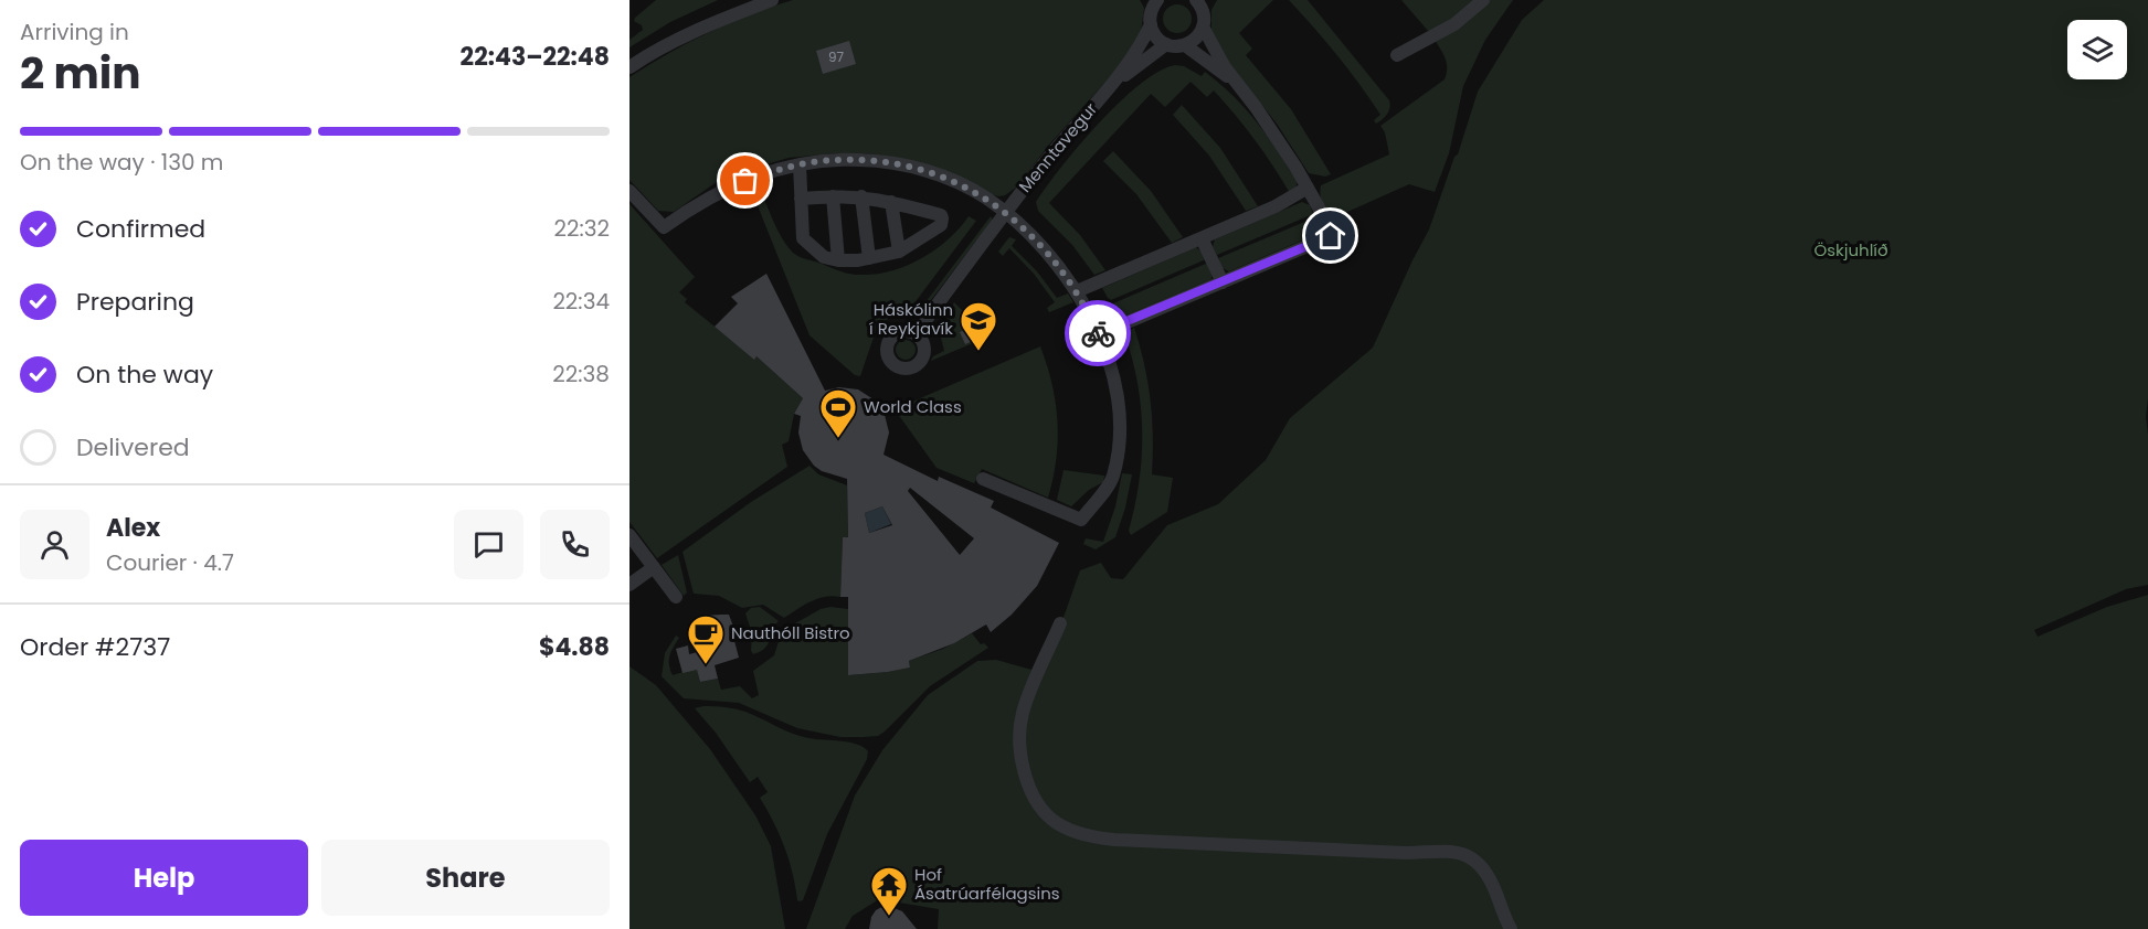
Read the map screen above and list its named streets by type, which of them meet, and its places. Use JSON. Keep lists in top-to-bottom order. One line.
{"streets":{"street":["Menntavegur"]},"parks":["Öskjuhlíð"],"places":{"school or university":["Háskólinn í Reykjavík"],"sports":["World Class"],"cafe":["Nauthóll Bistro"],"temple":["Hof Ásatrúarfélagsins"]},"house_numbers":["97"],"page":{"heading":["2 min","Arriving in","22:43–22:48"],"panel":["Alex","Courier · 4.7","Order #2737","$4.88"],"bar":"On the way · 130 m","list":[["Confirmed","22:32"],["Preparing","22:34"],["On the way","22:38"],"Delivered"],"buttons":["Help","Share"]}}
